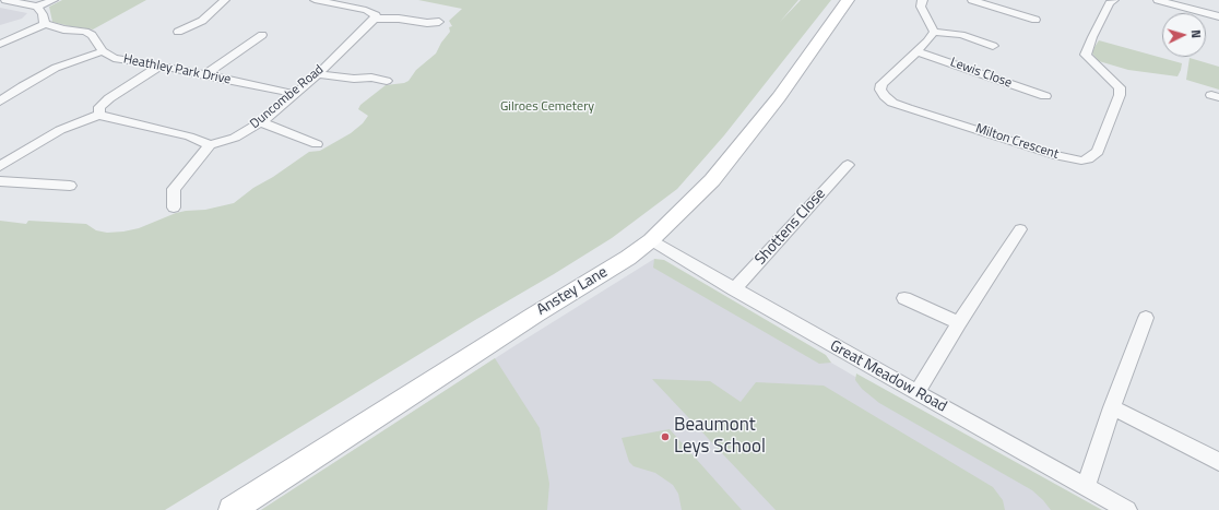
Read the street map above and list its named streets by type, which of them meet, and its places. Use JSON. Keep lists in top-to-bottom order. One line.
{"streets":{"main road":["Anstey Lane"],"street":["Heathley Park Drive","Lewis Close","Duncombe Road","Milton Crescent","Shottens Close","Great Meadow Road"]},"crossings":[["Heathley Park Drive","Duncombe Road"],["Lewis Close","Milton Crescent"],["Shottens Close","Great Meadow Road"],["Anstey Lane","Great Meadow Road"]],"parks":["Gilroes Cemetery"],"places":["Beaumont Leys School"],"north":"right"}
